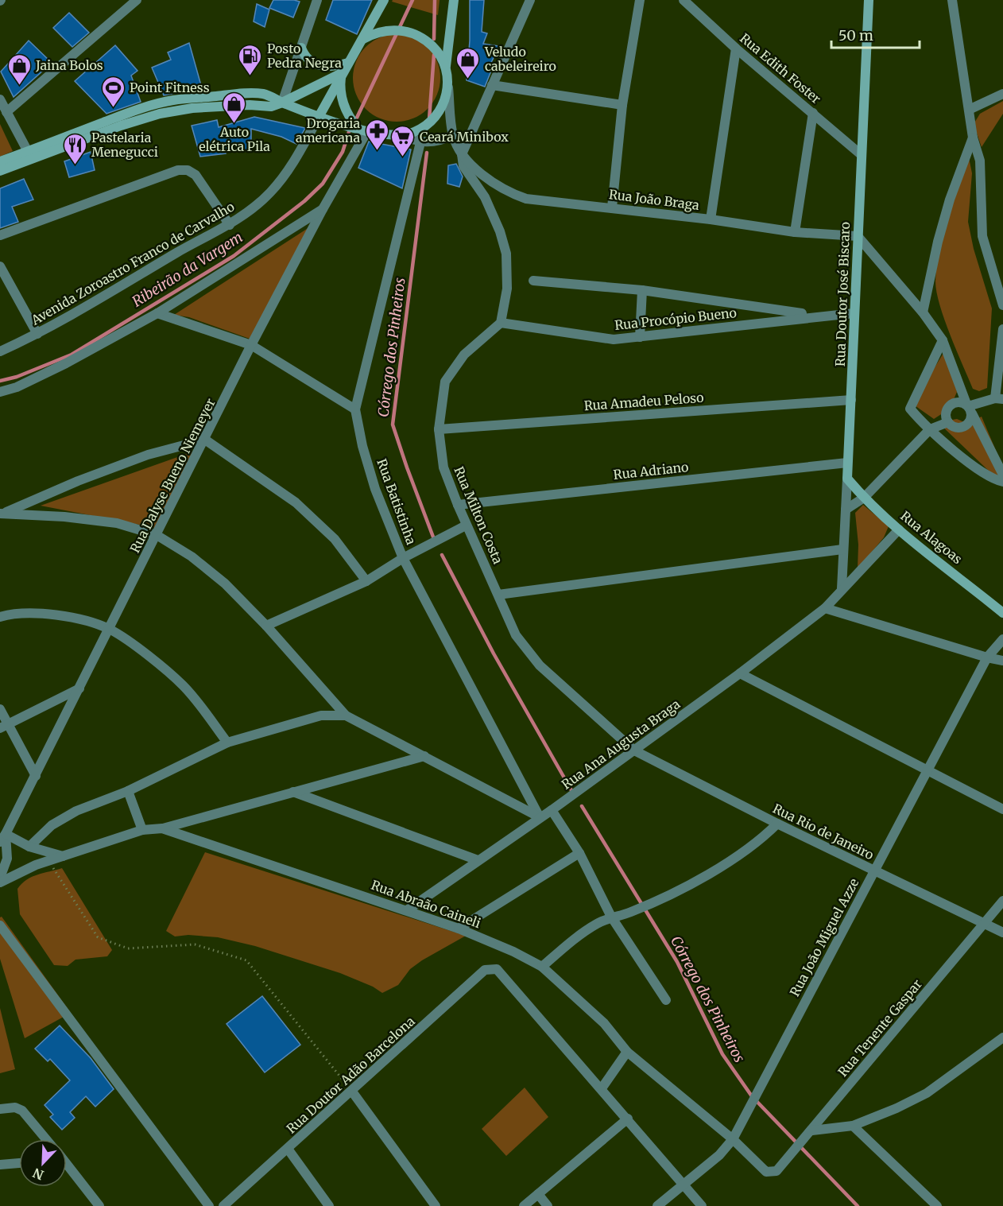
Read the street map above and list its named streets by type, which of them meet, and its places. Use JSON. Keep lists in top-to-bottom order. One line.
{"streets":{"main road":["Rua Doutor José Biscaro","Rua Alagoas"],"street":["Rua Edith Foster","Rua João Braga","Avenida Zoroastro Franco de Carvalho","Rua Procópio Bueno","Rua Amadeu Peloso","Rua Adriano","Rua Dalyse Bueno Niemeyer","Rua Batistinha","Rua Milton Costa","Rua Ana Augusta Braga","Rua Rio de Janeiro","Rua Abraão Caineli","Rua João Miguel Azze","Rua Tenente Gaspar","Rua Doutor Adão Barcelona"]},"crossings":[["Rua Edith Foster","Rua Doutor José Biscaro"],["Rua João Braga","Rua Doutor José Biscaro"],["Rua Doutor José Biscaro","Rua Procópio Bueno"],["Rua Doutor José Biscaro","Rua Amadeu Peloso"],["Rua Doutor José Biscaro","Rua Adriano"],["Rua Doutor José Biscaro","Rua Alagoas"],["Rua Doutor José Biscaro","Rua Ana Augusta Braga"],["Rua Procópio Bueno","Rua Milton Costa"],["Rua Amadeu Peloso","Rua Milton Costa"],["Rua Adriano","Rua Milton Costa"],["Rua Batistinha","Rua Ana Augusta Braga"],["Rua Milton Costa","Rua Ana Augusta Braga"],["Rua Milton Costa","Rua Rio de Janeiro"],["Rua Alagoas","Rua Ana Augusta Braga"],["Rua Ana Augusta Braga","Rua Rio de Janeiro"],["Rua Ana Augusta Braga","Rua Abraão Caineli"],["Rua Rio de Janeiro","Rua João Miguel Azze"],["Rua Rio de Janeiro","Rua Tenente Gaspar"],["Rua Abraão Caineli","Rua João Miguel Azze"],["Rua Abraão Caineli","Rua Tenente Gaspar"]],"water":["Ribeirão da Vargem","Córrego dos Pinheiros"],"places":{"fuel station":["Posto Pedra Negra"],"shop":["Veludo cabeleireiro","Jaina Bolos","Auto elétrica Pila"],"sports":["Point Fitness"],"pharmacy":["Drogaria americana"],"supermarket":["Ceará Minibox"],"restaurant":["Pastelaria Menegucci"]},"scale_bar":"50 m","north":"bottom left"}
